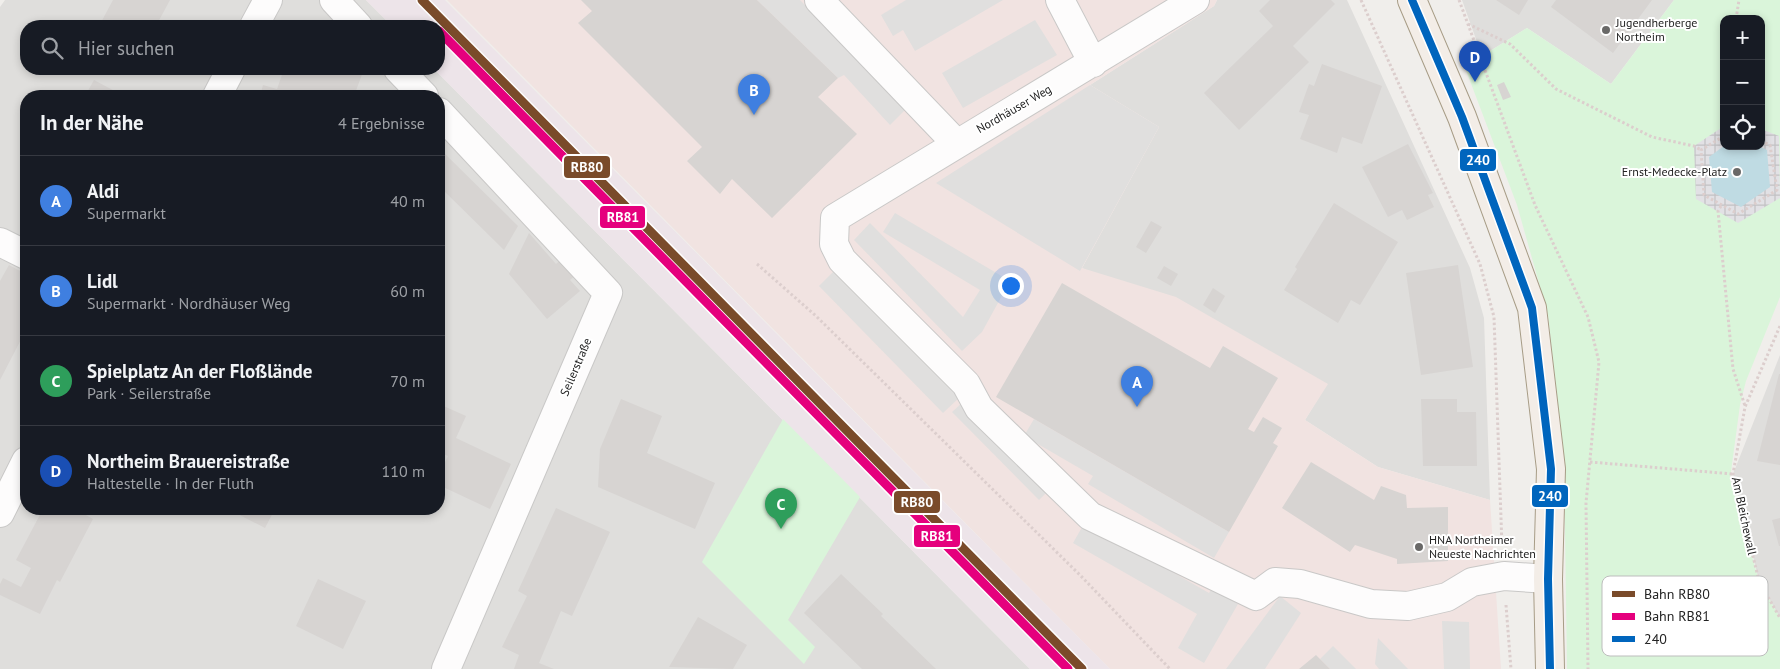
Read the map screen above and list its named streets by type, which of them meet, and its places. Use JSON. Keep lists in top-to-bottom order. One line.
{"streets":{"street":["Nordhäuser Weg","Seilerstraße"],"path":["Am Bleichewall"]},"places":["Jugendherberge Northeim","Ernst-Medecke-Platz","HNA Northeimer Neueste Nachrichten"],"lines":["rail line RB80","transit line 240","rail line RB81"],"legend":["Bahn RB80","Bahn RB81","240"],"page":{"map_buttons":["+","−"],"search":"Hier suchen","pins":["D","B","A","C"],"heading":["In der Nähe","4 Ergebnisse"],"list":[{"mark":"A","name":"Aldi","note":"Supermarkt","value":"40 m"},{"mark":"B","name":"Lidl","note":"Supermarkt · Nordhäuser Weg","value":"60 m"},{"mark":"C","name":"Spielplatz An der Floßlände","note":"Park · Seilerstraße","value":"70 m"},{"mark":"D","name":"Northeim Brauereistraße","note":"Haltestelle · In der Fluth","value":"110 m"}]}}
